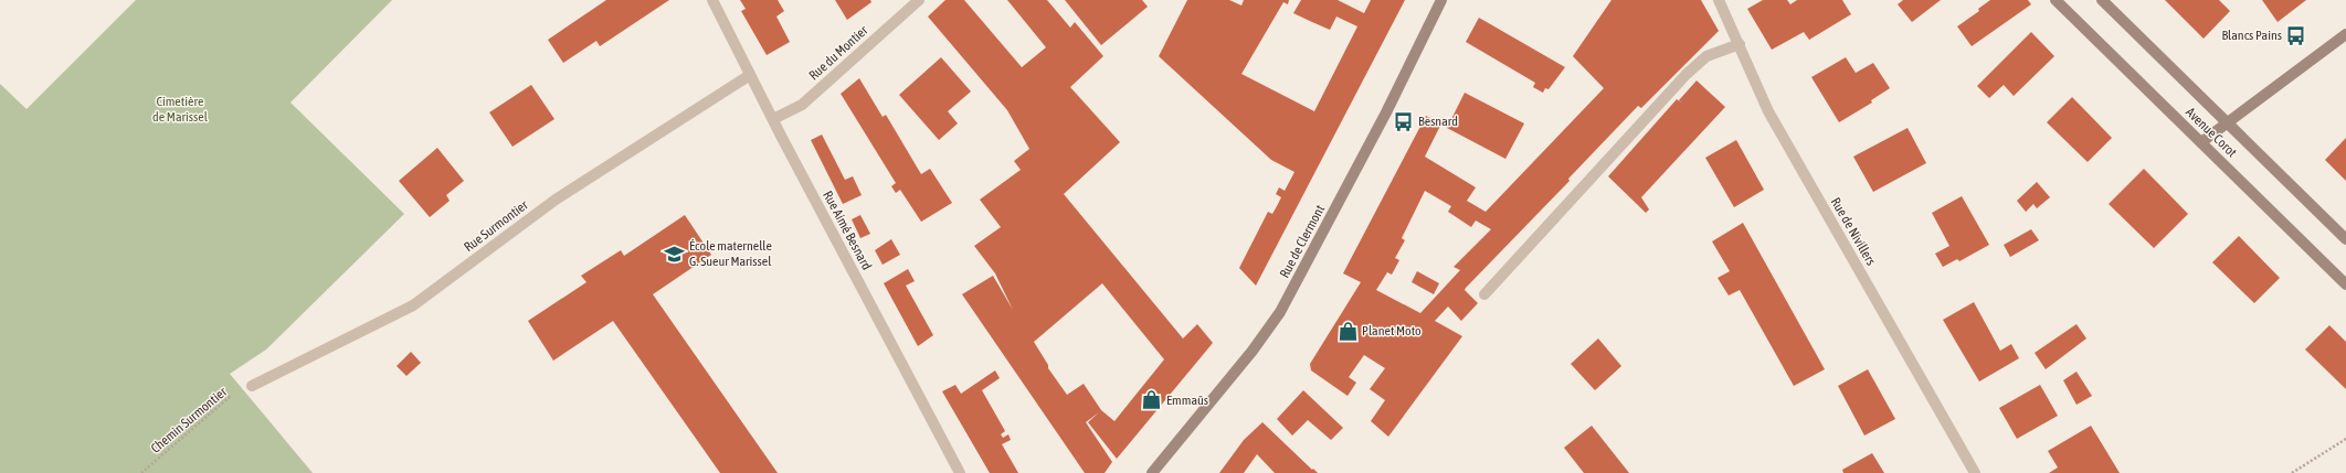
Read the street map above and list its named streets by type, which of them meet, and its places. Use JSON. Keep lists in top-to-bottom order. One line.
{"streets":{"street":["Rue du Montier","Avenue Corot","Rue Surmontier","Rue Aimé Besnard","Rue de Nivillers","Rue de Clermont"],"path":["Chemin Surmontier"]},"crossings":[["Rue du Montier","Rue Aimé Besnard"],["Rue Surmontier","Rue Aimé Besnard"],["Rue Surmontier","Chemin Surmontier"]],"parks":["Cimetière de Marissel"],"places":{"bus stop":["Blancs Pains","Besnard"],"school or university":["École maternelle G. Sueur Marissel"],"shop":["Planet Moto","Emmaüs"]}}
